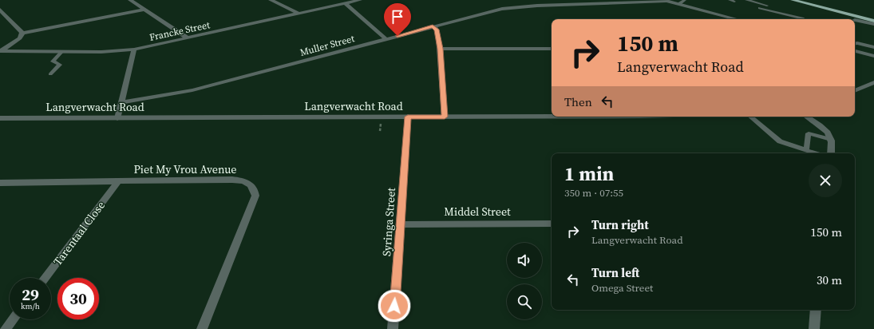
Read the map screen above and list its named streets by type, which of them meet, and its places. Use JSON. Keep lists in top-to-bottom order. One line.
{"streets":{"street":["Francke Street","Muller Street","Langverwacht Road","Piet My Vrou Avenue","Middel Street","Syringa Street","Tarentaal Close"]},"crossings":[["Langverwacht Road","Syringa Street"],["Piet My Vrou Avenue","Tarentaal Close"],["Middel Street","Syringa Street"]],"page":{"turn":["150 m","Langverwacht Road"],"then":"Then","heading":["1 min","350 m · 07:55"],"list":[{"name":"Turn right","note":"Langverwacht Road","value":"150 m"},{"name":"Turn left","note":"Omega Street","value":"30 m"}],"speed":"29 km/h","limit":"30"}}
